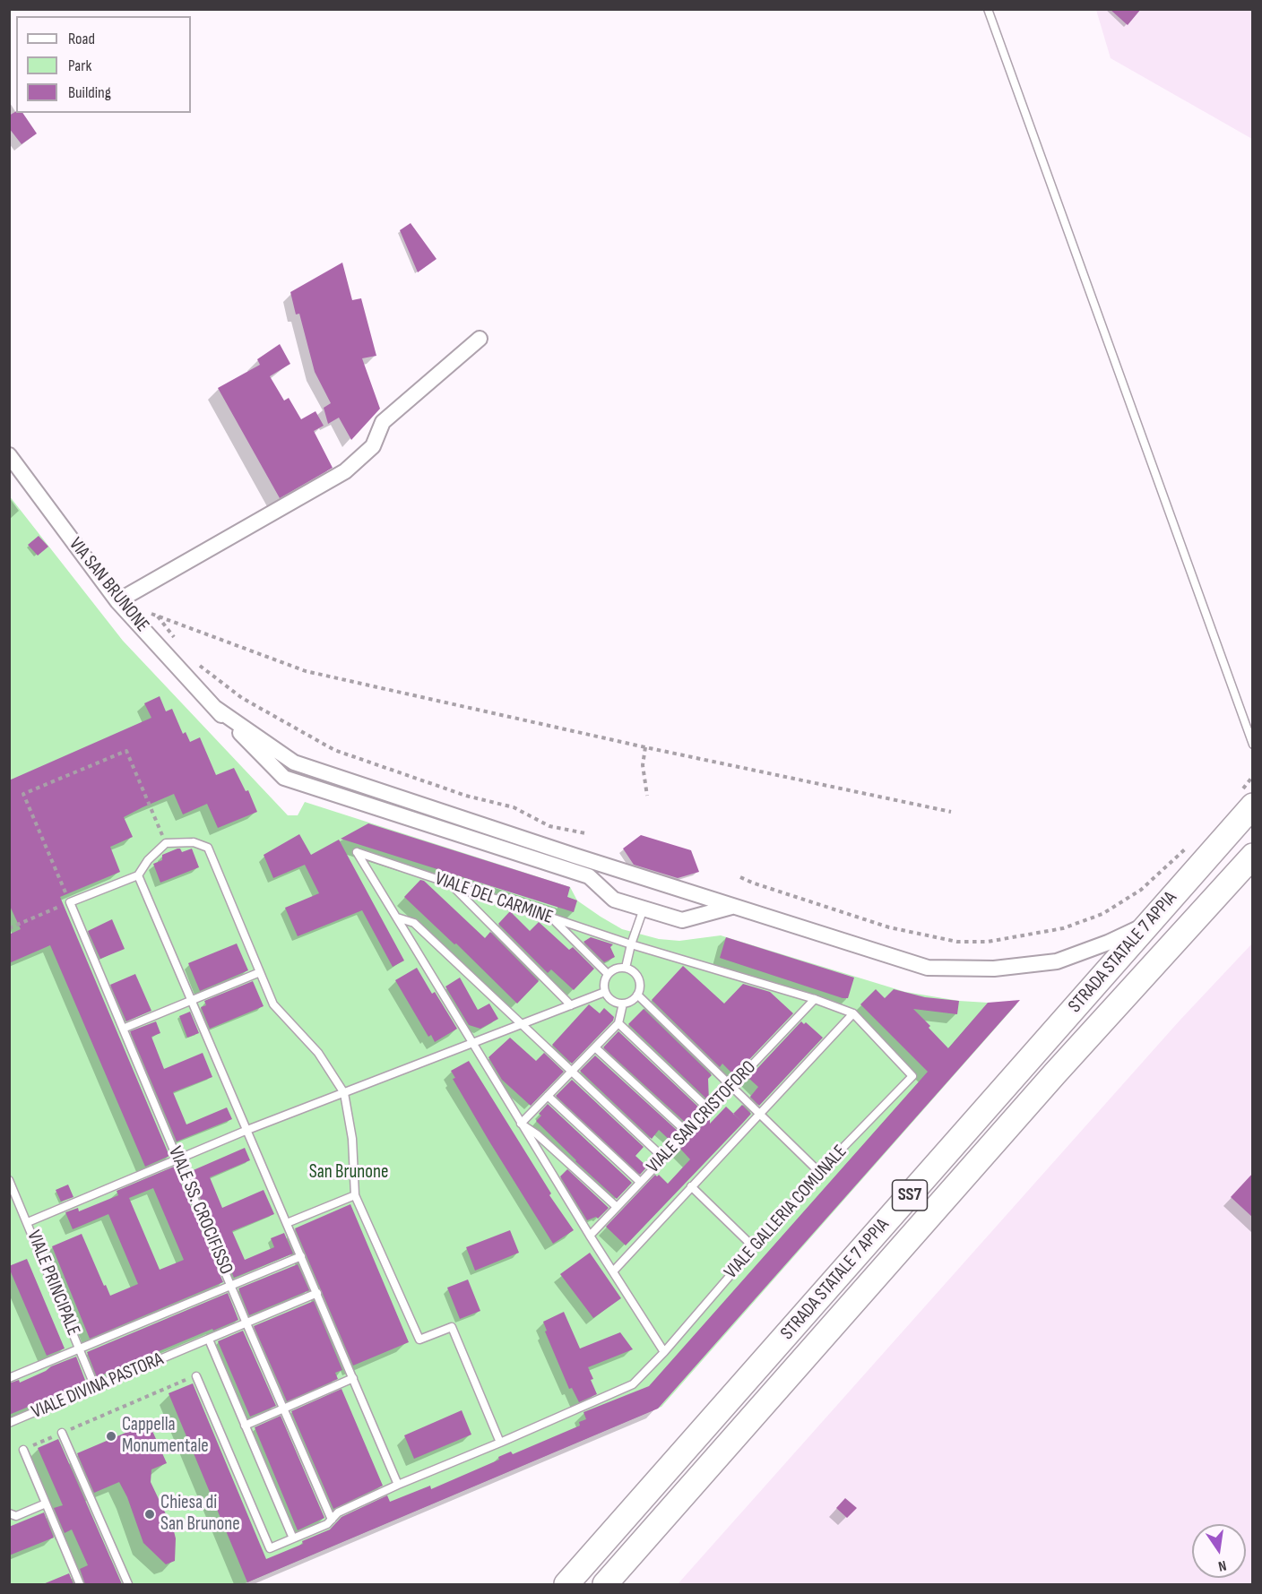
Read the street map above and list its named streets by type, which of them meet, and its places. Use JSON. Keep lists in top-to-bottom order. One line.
{"streets":{"highway":["STRADA STATALE 7 APPIA","SS7"],"street":["VIA SAN BRUNONE"],"lane":["VIALE DEL CARMINE","VIALE SAN CRISTOFORO","VIALE SS. CROCIFISSO","VIALE GALLERIA COMUNALE","VIALE PRINCIPALE","VIALE DIVINA PASTORA"]},"crossings":[["VIALE DEL CARMINE","VIALE SAN CRISTOFORO"],["VIALE DEL CARMINE","VIALE GALLERIA COMUNALE"],["VIALE SS. CROCIFISSO","VIALE GALLERIA COMUNALE"],["VIALE SS. CROCIFISSO","VIALE DIVINA PASTORA"],["VIALE GALLERIA COMUNALE","VIALE DIVINA PASTORA"],["VIALE PRINCIPALE","VIALE DIVINA PASTORA"]],"parks":["San Brunone"],"places":["Cappella Monumentale","Chiesa di San Brunone"],"legend":["Road","Park","Building"],"north":"bottom"}
